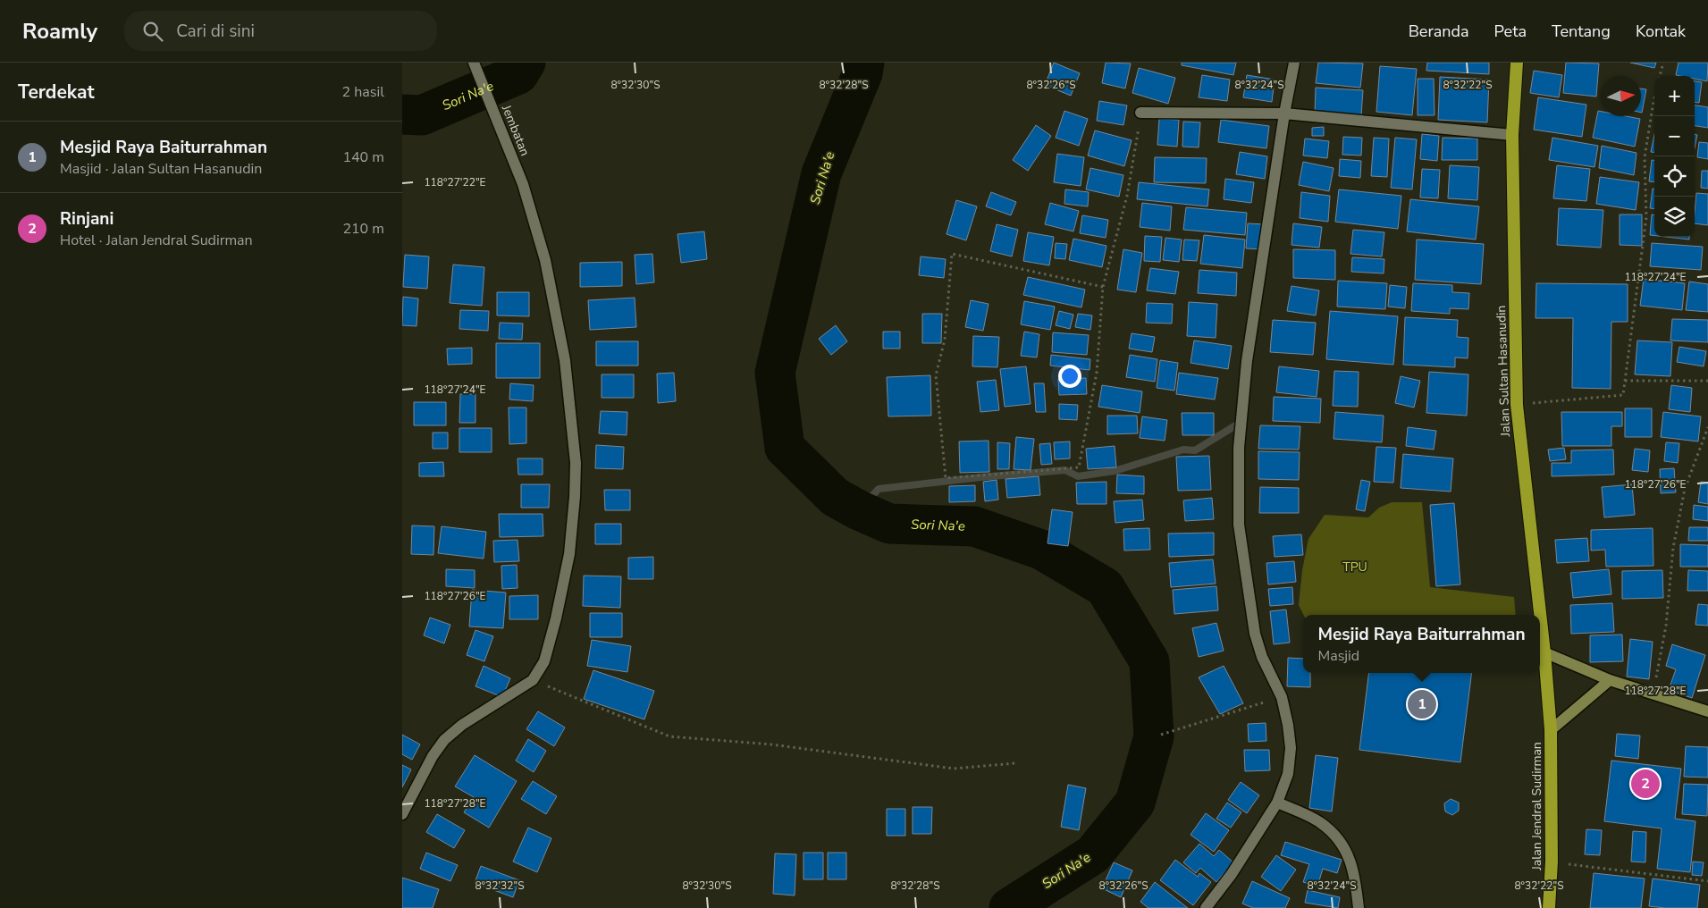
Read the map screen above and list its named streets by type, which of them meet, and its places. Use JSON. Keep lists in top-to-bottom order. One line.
{"streets":{"highway":["Jalan Sultan Hasanudin","Jalan Jendral Sudirman"],"street":["Jembatan"]},"crossings":[["Jalan Sultan Hasanudin","Jalan Jendral Sudirman"]],"water":["Sori Na'e"],"parks":["TPU"],"north":"right","page":{"header":"Roamly","search":"Cari di sini","nav":["Beranda","Peta","Tentang","Kontak"],"heading":["Terdekat","2 hasil"],"map_buttons":["+","−"],"list":[{"mark":"1","name":"Mesjid Raya Baiturrahman","note":"Masjid · Jalan Sultan Hasanudin","value":"140 m"},{"mark":"2","name":"Rinjani","note":"Hotel · Jalan Jendral Sudirman","value":"210 m"}],"popup":["Mesjid Raya Baiturrahman","Masjid"],"pins":["1","2"]},"coordinates":["8°32'30\"S","8°32'28\"S","8°32'26\"S","8°32'24\"S","8°32'22\"S","118°27'22\"E","118°27'24\"E","118°27'26\"E","118°27'28\"E","8°32'32\"S"]}
